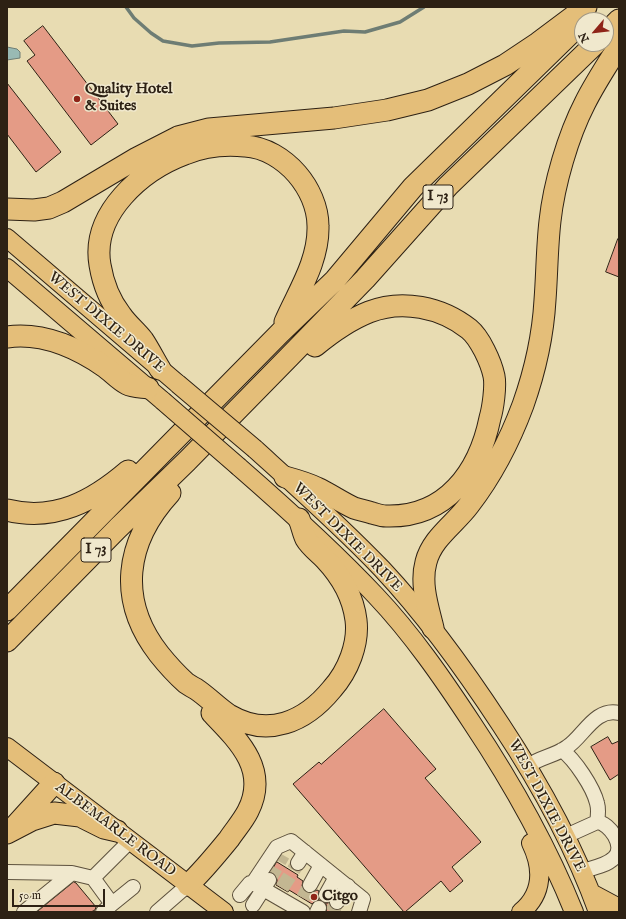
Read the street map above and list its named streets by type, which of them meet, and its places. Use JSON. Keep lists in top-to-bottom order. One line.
{"streets":{"highway":["I 73"],"main road":["WEST DIXIE DRIVE","ALBEMARLE ROAD"]},"places":["Quality Hotel & Suites","Citgo"],"scale_bar":"50 m","north":"bottom left"}
